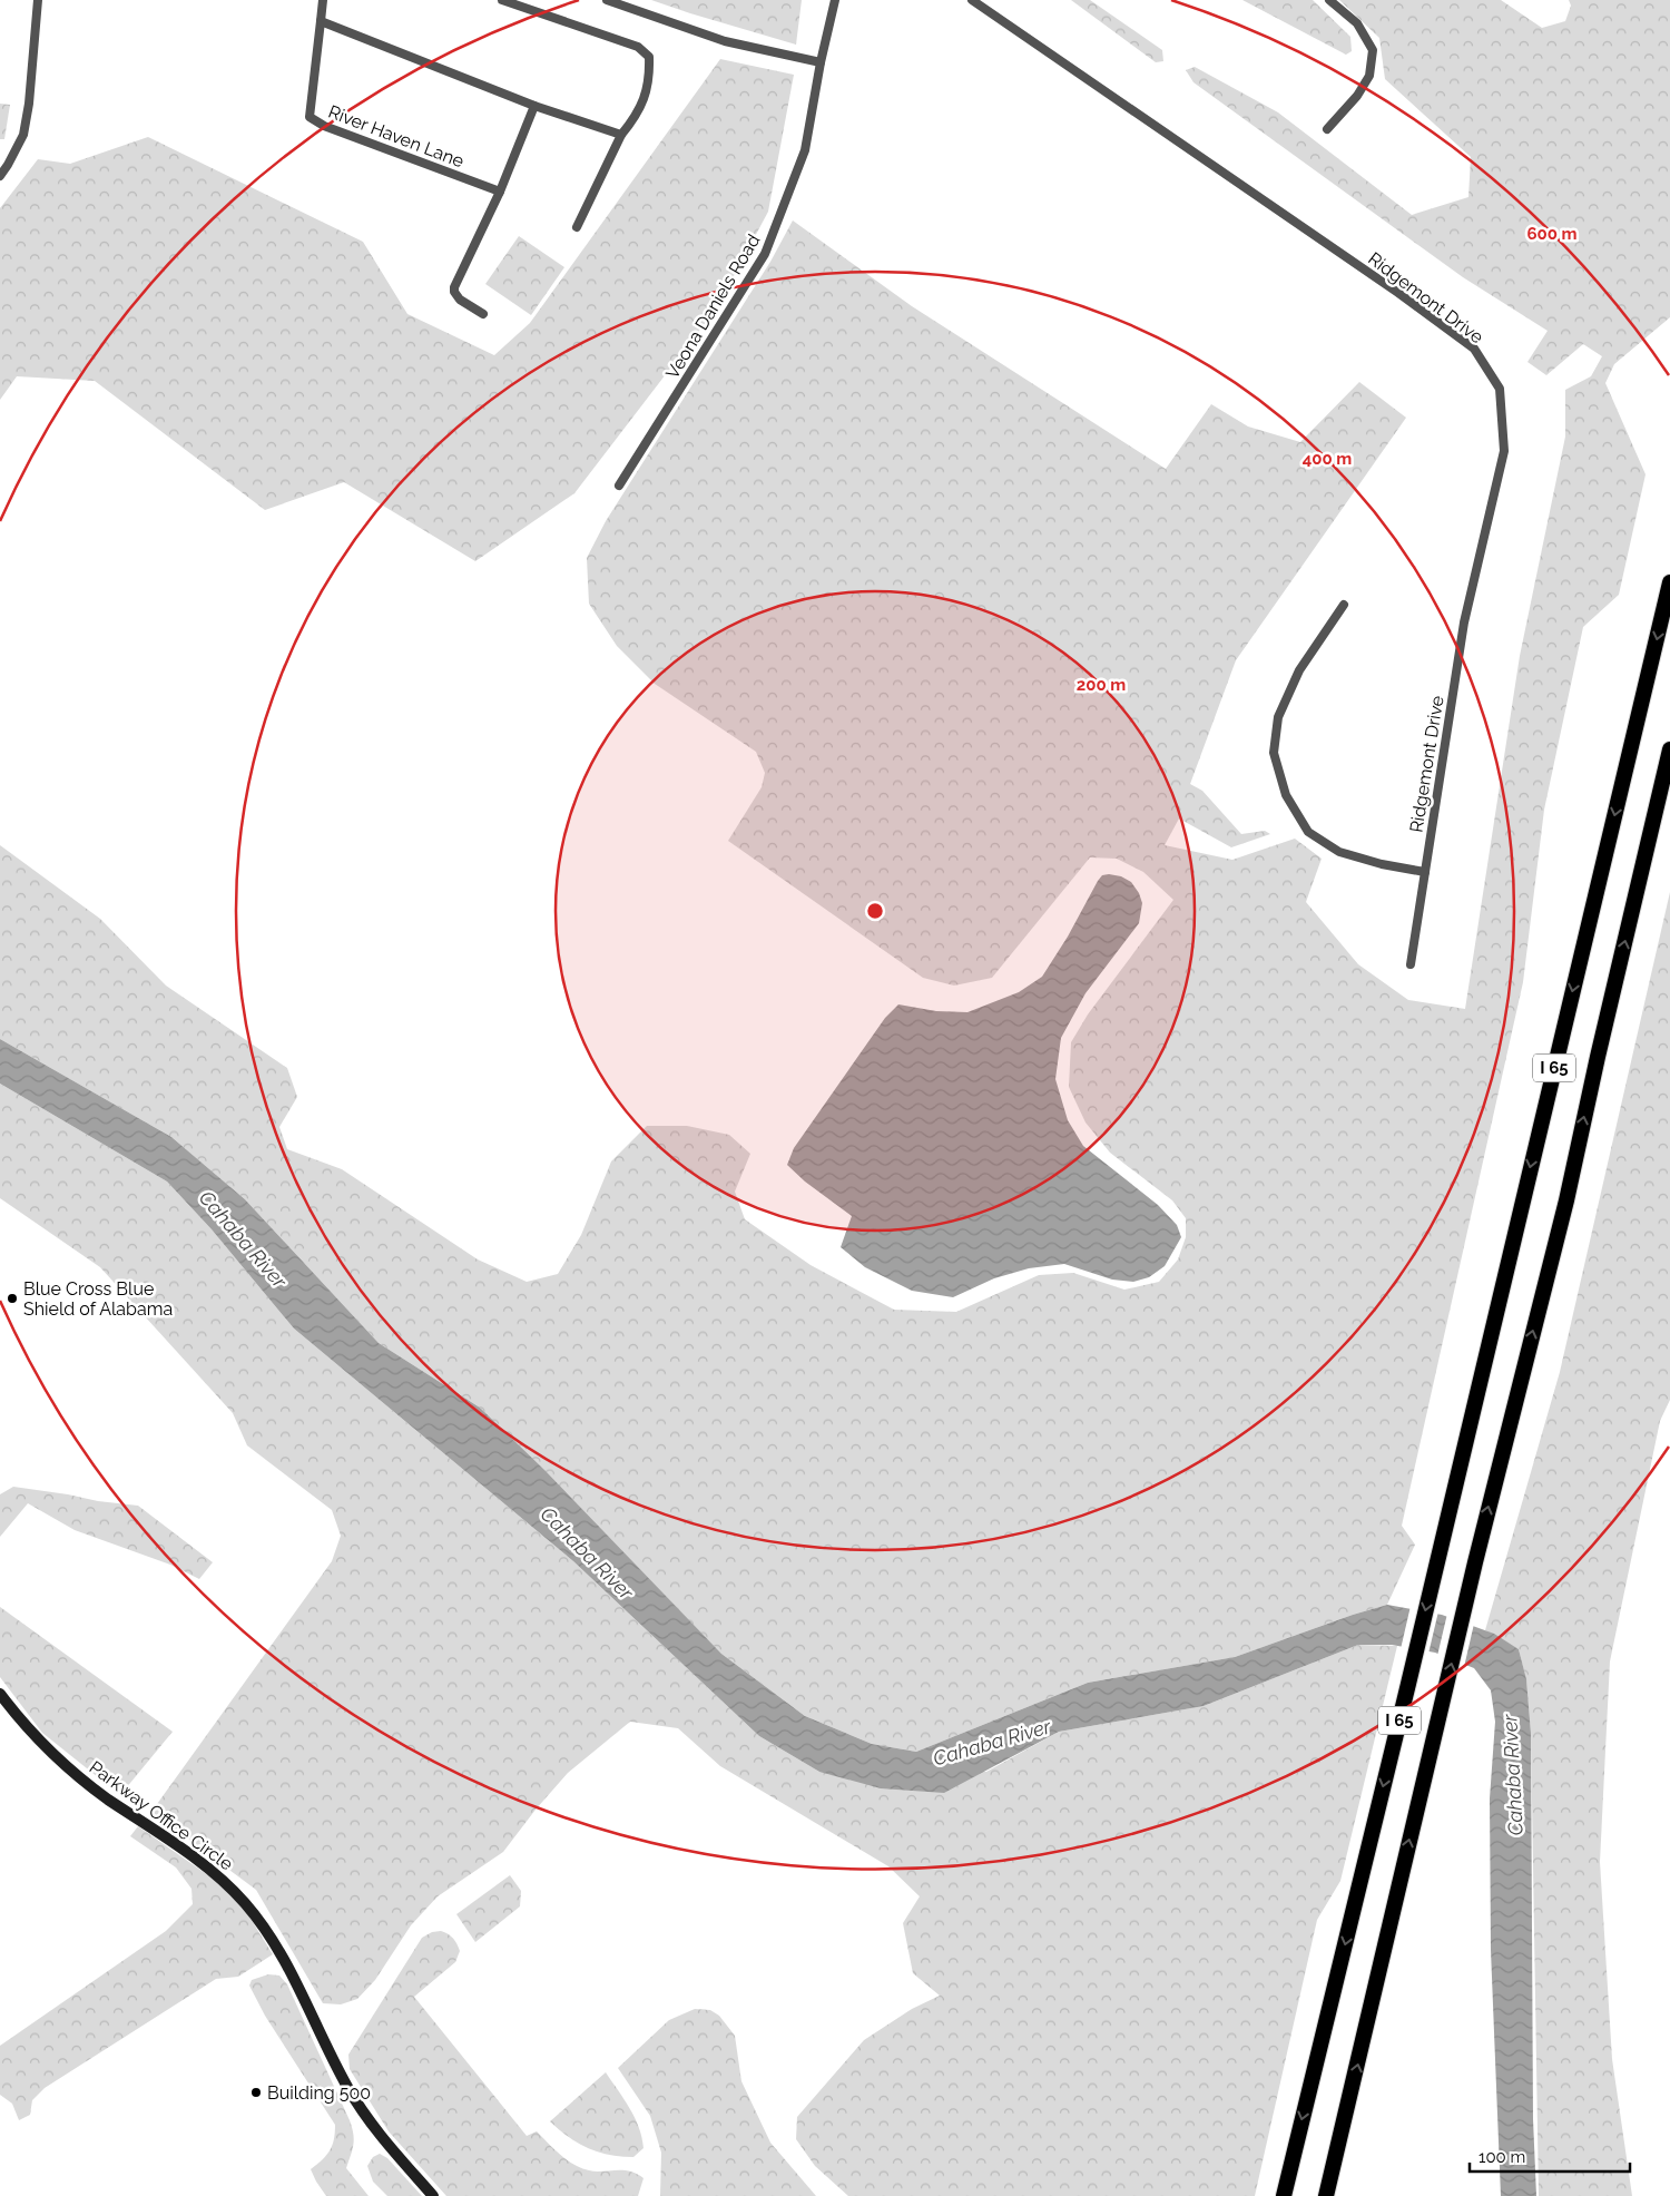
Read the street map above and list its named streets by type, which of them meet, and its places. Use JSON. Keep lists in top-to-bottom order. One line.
{"streets":{"highway":["I 65"],"street":["River Haven Lane","Ridgemont Drive","Veona Daniels Road","Parkway Office Circle"]},"water":["Cahaba River"],"places":["Blue Cross Blue Shield of Alabama","Building 500"],"scale_bar":"100 m","rings":["600 m","400 m","200 m"]}
